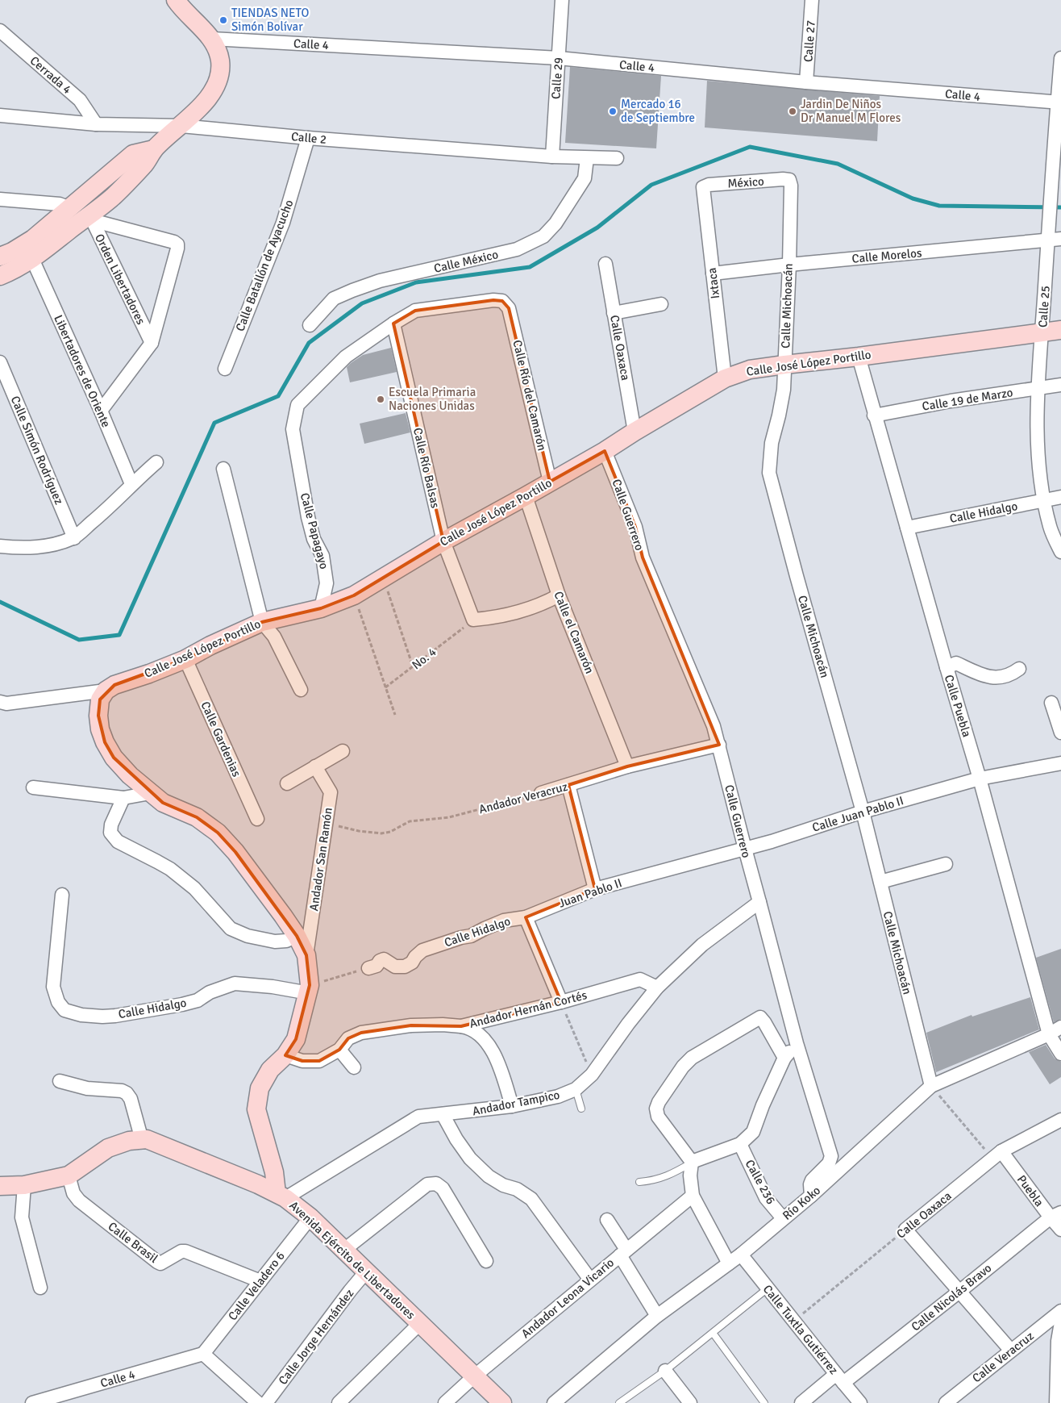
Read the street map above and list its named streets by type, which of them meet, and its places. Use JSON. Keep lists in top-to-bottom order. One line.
{"streets":{"street":["Calle 27","Calle 4","Cerrada 4","Calle 29","Calle 2","México","Calle Morelos","Calle México","Calle Batallón de Ayacucho","Orden Libertadores","Ixtaca","Calle Michoacán","Calle 25","Calle Oaxaca","Calle José López Portillo","Libertadores de Oriente","Calle Río del Camarón","Calle 19 de Marzo","Calle Simón Rodríguez","Calle Río Balsas","Calle Hidalgo","Calle Guerrero","Calle Papagayo","Calle el Camarón","Calle Puebla","Calle Gardenias","Andador Veracruz","Calle Juan Pablo II","Andador San Ramón","Juan Pablo II","Andador Hernán Cortés","Andador Tampico","Calle 236","Puebla","Río Koko","Calle Brasil","Avenida Ejército de Libertadores","Calle Veladero 6","Calle Nicolás Bravo","Andador Leona Vicario","Calle Tuxtla Gutiérrez","Calle Jorge Hernández","Calle Veracruz"],"path":["No. 4"]},"crossings":[["Calle 27","Calle 4"],["Calle 4","Calle 29"],["Calle 4","Calle 25"],["Calle 4","Calle Veladero 6"],["Cerrada 4","Calle 2"],["Calle 29","Calle 2"],["Calle 2","Calle México"],["Calle 2","Calle Batallón de Ayacucho"],["México","Ixtaca"],["México","Calle Michoacán"],["Calle Morelos","Ixtaca"],["Calle Morelos","Calle Michoacán"],["Calle Morelos","Calle 25"],["Ixtaca","Calle José López Portillo"],["Calle Michoacán","Calle José López Portillo"],["Calle Michoacán","Calle Juan Pablo II"],["Calle Michoacán","Río Koko"],["Calle 25","Calle José López Portillo"],["Calle 25","Calle 19 de Marzo"],["Calle 25","Calle Hidalgo"],["Calle Oaxaca","Calle José López Portillo"],["Calle Oaxaca","Puebla"],["Calle Oaxaca","Calle Tuxtla Gutiérrez"],["Calle José López Portillo","Calle Río del Camarón"],["Calle José López Portillo","Calle Río Balsas"],["Calle José López Portillo","Calle Guerrero"],["Calle José López Portillo","Calle Papagayo"],["Calle José López Portillo","Calle el Camarón"],["Calle José López Portillo","Calle Puebla"],["Calle José López Portillo","Calle Gardenias"],["Calle Río del Camarón","Calle Río Balsas"],["Calle Río del Camarón","Calle Papagayo"],["Calle 19 de Marzo","Calle Puebla"],["Calle Río Balsas","Calle Papagayo"],["Calle Hidalgo","Calle Puebla"],["Calle Hidalgo","Juan Pablo II"],["Calle Guerrero","Andador Veracruz"],["Calle Guerrero","Calle Juan Pablo II"],["Calle Guerrero","Andador Tampico"],["Calle Guerrero","Río Koko"],["Calle el Camarón","Andador Veracruz"],["Calle Puebla","Calle Juan Pablo II"],["Calle Puebla","Río Koko"],["Andador Veracruz","Andador San Ramón"],["Calle Juan Pablo II","Juan Pablo II"],["Andador Hernán Cortés","Andador Tampico"],["Andador Tampico","Avenida Ejército de Libertadores"],["Calle 236","Río Koko"],["Puebla","Calle Nicolás Bravo"],["Río Koko","Calle Tuxtla Gutiérrez"],["Calle Brasil","Avenida Ejército de Libertadores"],["Calle Brasil","Calle Veladero 6"],["Avenida Ejército de Libertadores","Calle Veladero 6"],["Avenida Ejército de Libertadores","Andador Leona Vicario"],["Avenida Ejército de Libertadores","Calle Jorge Hernández"],["Calle Nicolás Bravo","Calle Tuxtla Gutiérrez"]],"places":["TIENDAS NETO Simón Bolívar","Mercado 16 de Septiembre","Jardin De Niños Dr Manuel M Flores","Escuela Primaria Naciones Unidas"]}
